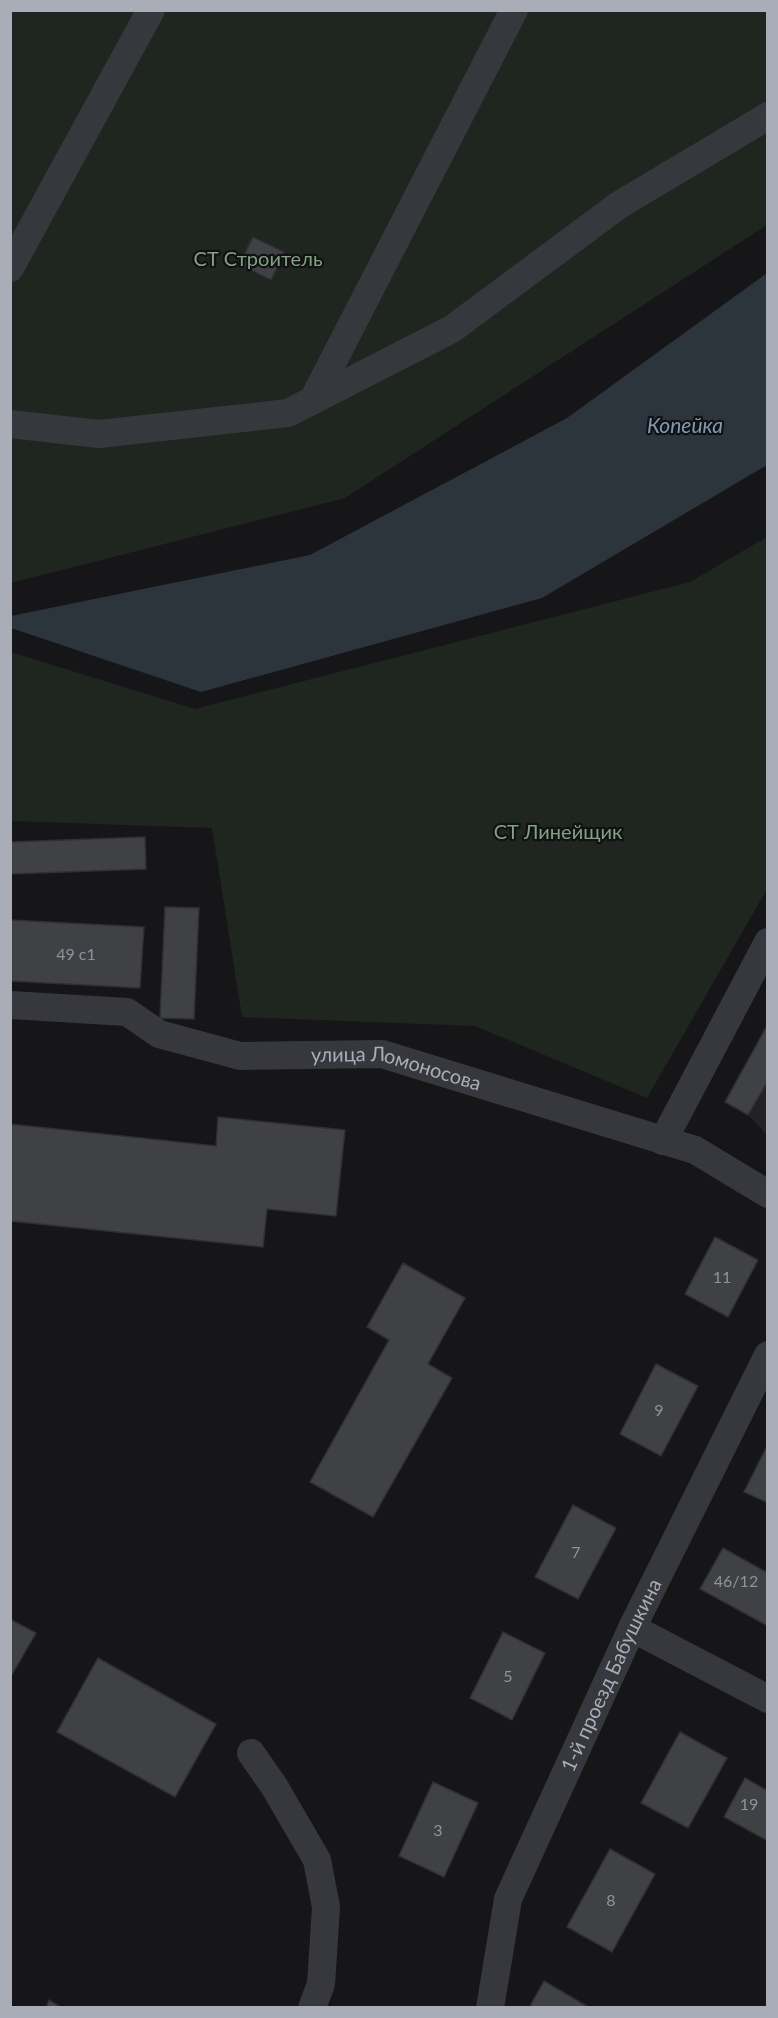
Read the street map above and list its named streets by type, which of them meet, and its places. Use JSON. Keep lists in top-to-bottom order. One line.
{"streets":{"street":["улица Ломоносова","1-й проезд Бабушкина"]},"water":["Копейка"],"parks":["СТ Строитель","СТ Линейщик"],"house_numbers":["49 с1","11","9","7","46/12","5","19","3","8"]}
